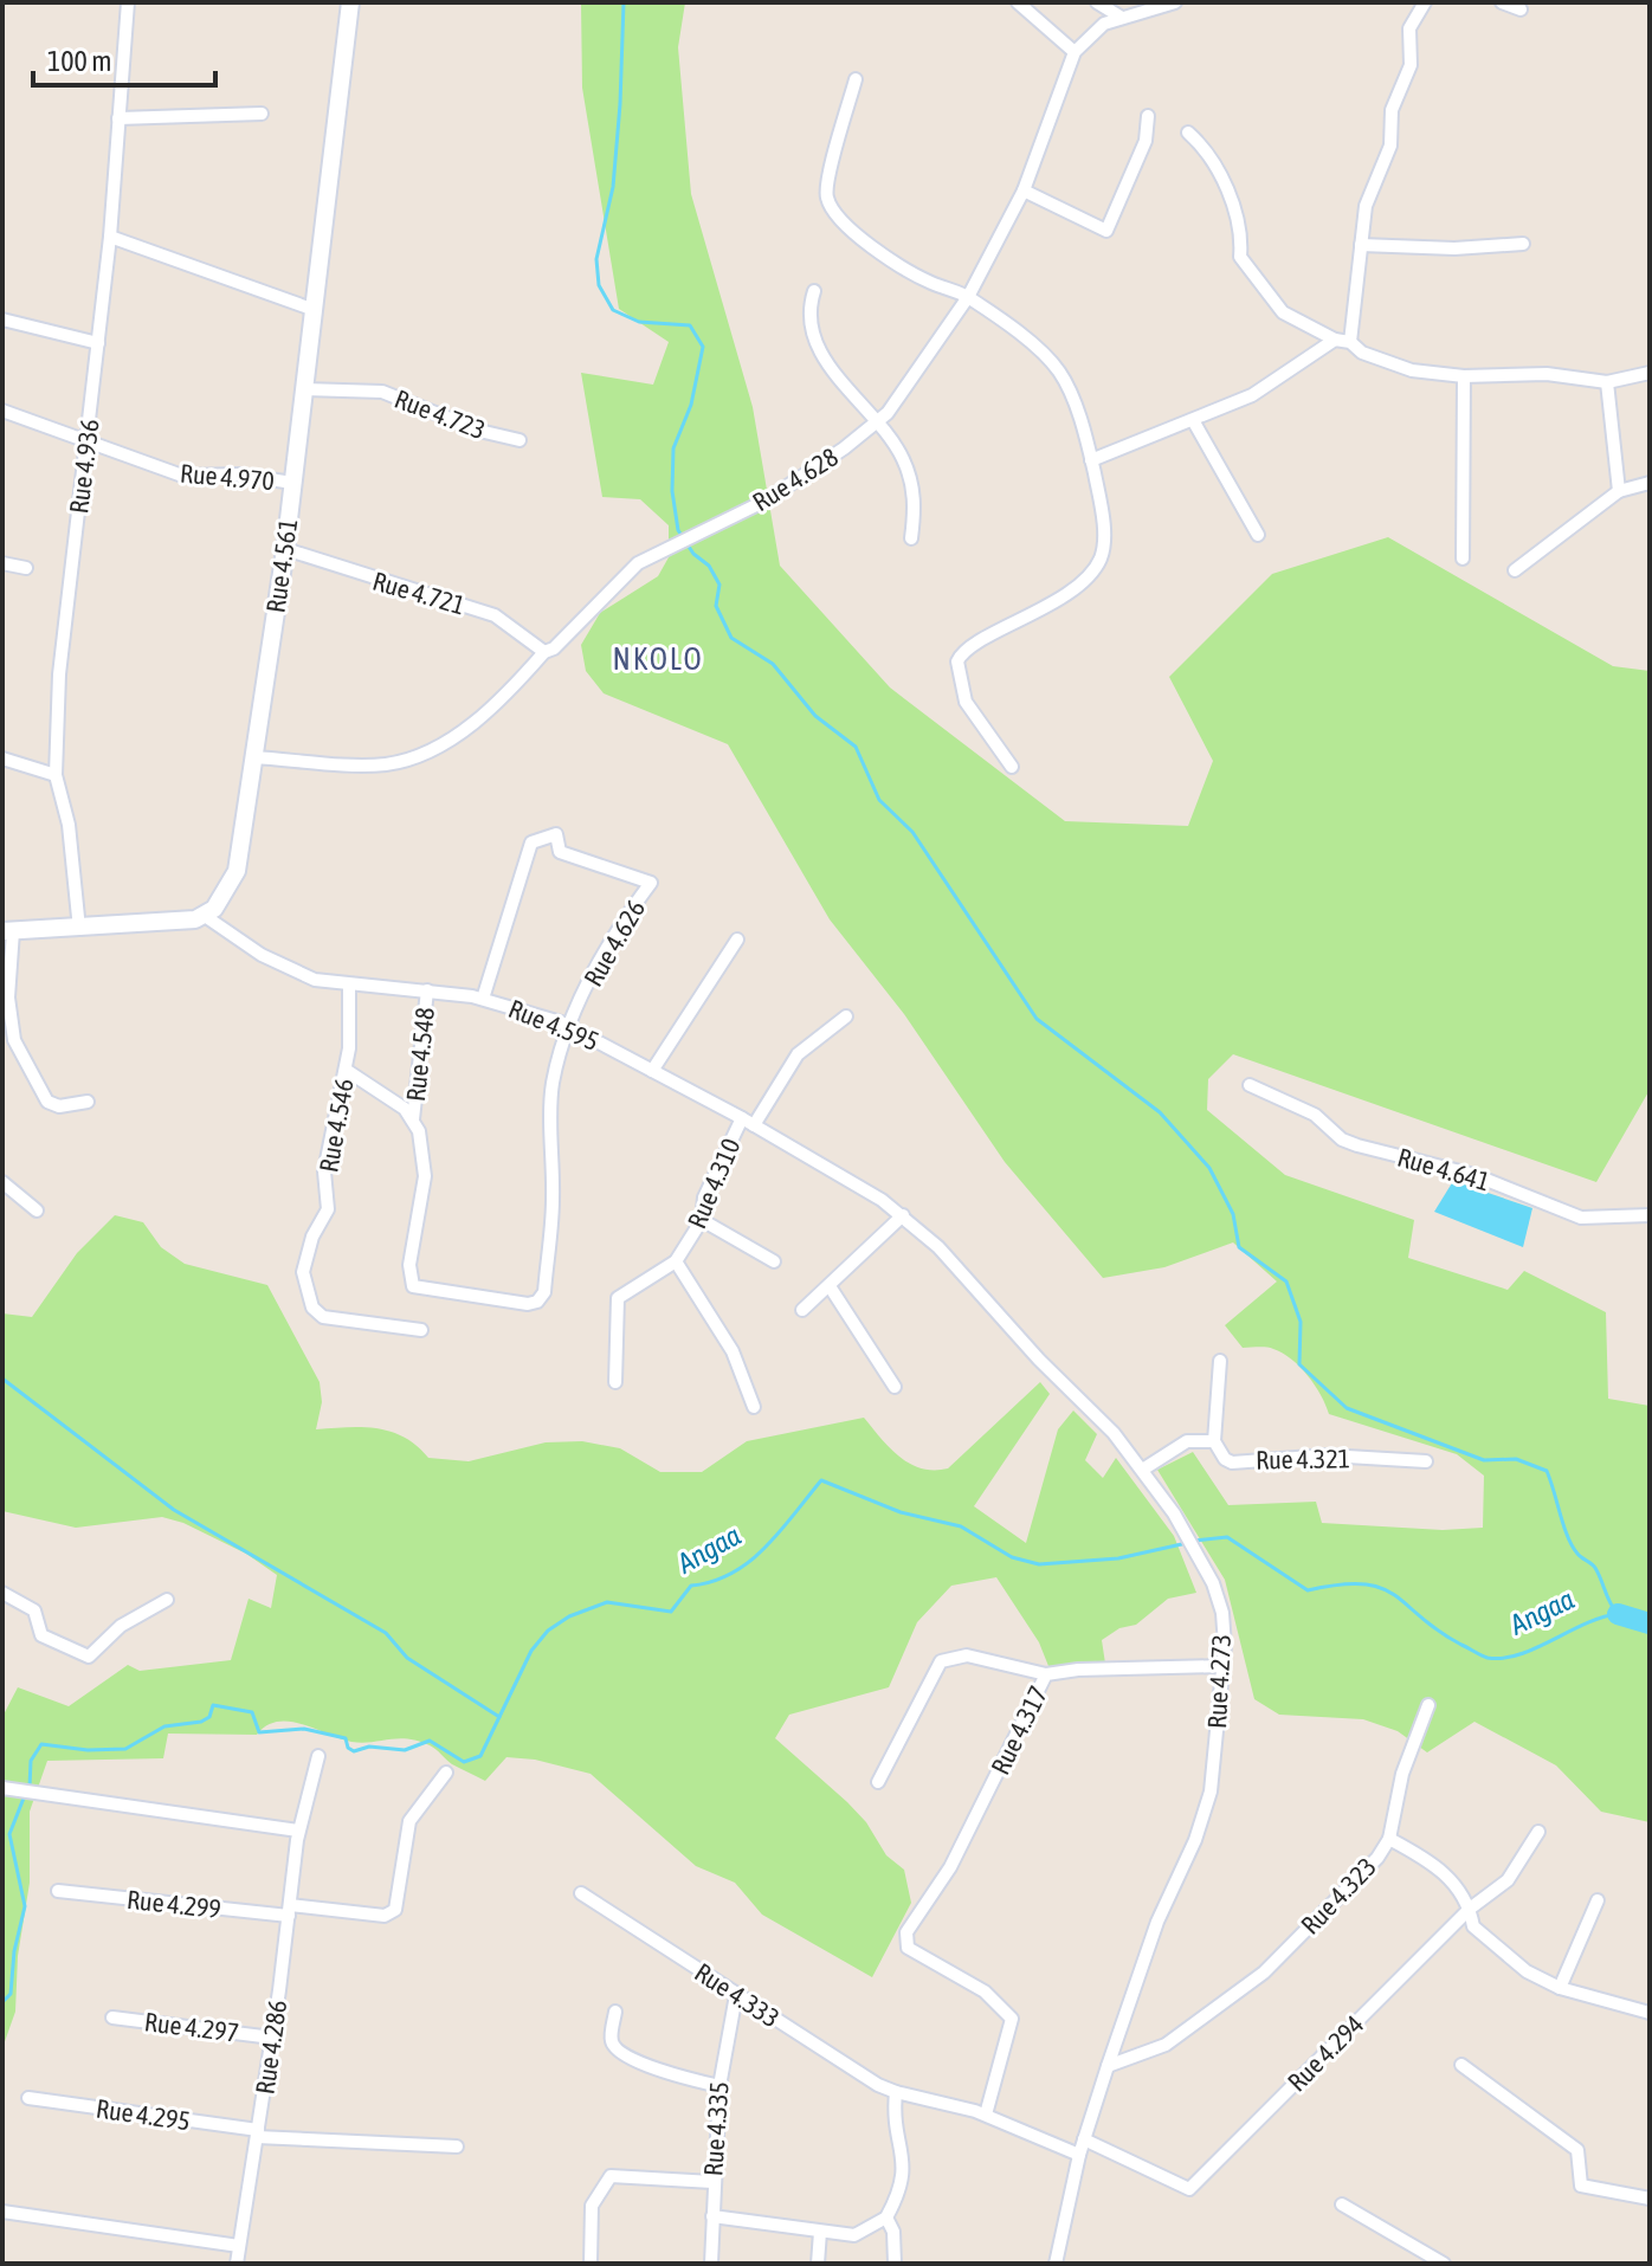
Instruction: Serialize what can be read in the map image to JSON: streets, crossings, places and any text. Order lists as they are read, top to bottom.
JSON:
{
  "streets": {
    "main road": ["Rue 4.561"],
    "street": [
      "Rue 4.723",
      "Rue 4.936",
      "Rue 4.970",
      "Rue 4.628",
      "Rue 4.721",
      "Rue 4.626",
      "Rue 4.595",
      "Rue 4.548",
      "Rue 4.546",
      "Rue 4.641",
      "Rue 4.310",
      "Rue 4.321",
      "Rue 4.273",
      "Rue 4.317",
      "Rue 4.323",
      "Rue 4.299",
      "Rue 4.333",
      "Rue 4.297",
      "Rue 4.286",
      "Rue 4.294",
      "Rue 4.295",
      "Rue 4.335"
    ]
  },
  "crossings": [
    ["Rue 4.723", "Rue 4.561"],
    ["Rue 4.936", "Rue 4.970"],
    ["Rue 4.970", "Rue 4.561"],
    ["Rue 4.628", "Rue 4.561"],
    ["Rue 4.628", "Rue 4.721"],
    ["Rue 4.561", "Rue 4.721"],
    ["Rue 4.561", "Rue 4.595"],
    ["Rue 4.626", "Rue 4.595"],
    ["Rue 4.626", "Rue 4.548"],
    ["Rue 4.595", "Rue 4.548"],
    ["Rue 4.595", "Rue 4.546"],
    ["Rue 4.595", "Rue 4.310"],
    ["Rue 4.595", "Rue 4.273"],
    ["Rue 4.273", "Rue 4.317"],
    ["Rue 4.273", "Rue 4.323"],
    ["Rue 4.273", "Rue 4.294"],
    ["Rue 4.323", "Rue 4.294"],
    ["Rue 4.299", "Rue 4.286"],
    ["Rue 4.333", "Rue 4.335"],
    ["Rue 4.297", "Rue 4.286"],
    ["Rue 4.286", "Rue 4.295"]
  ],
  "districts": ["NKOLO"],
  "water": ["Angaa"],
  "scale_bar": "100 m"
}
